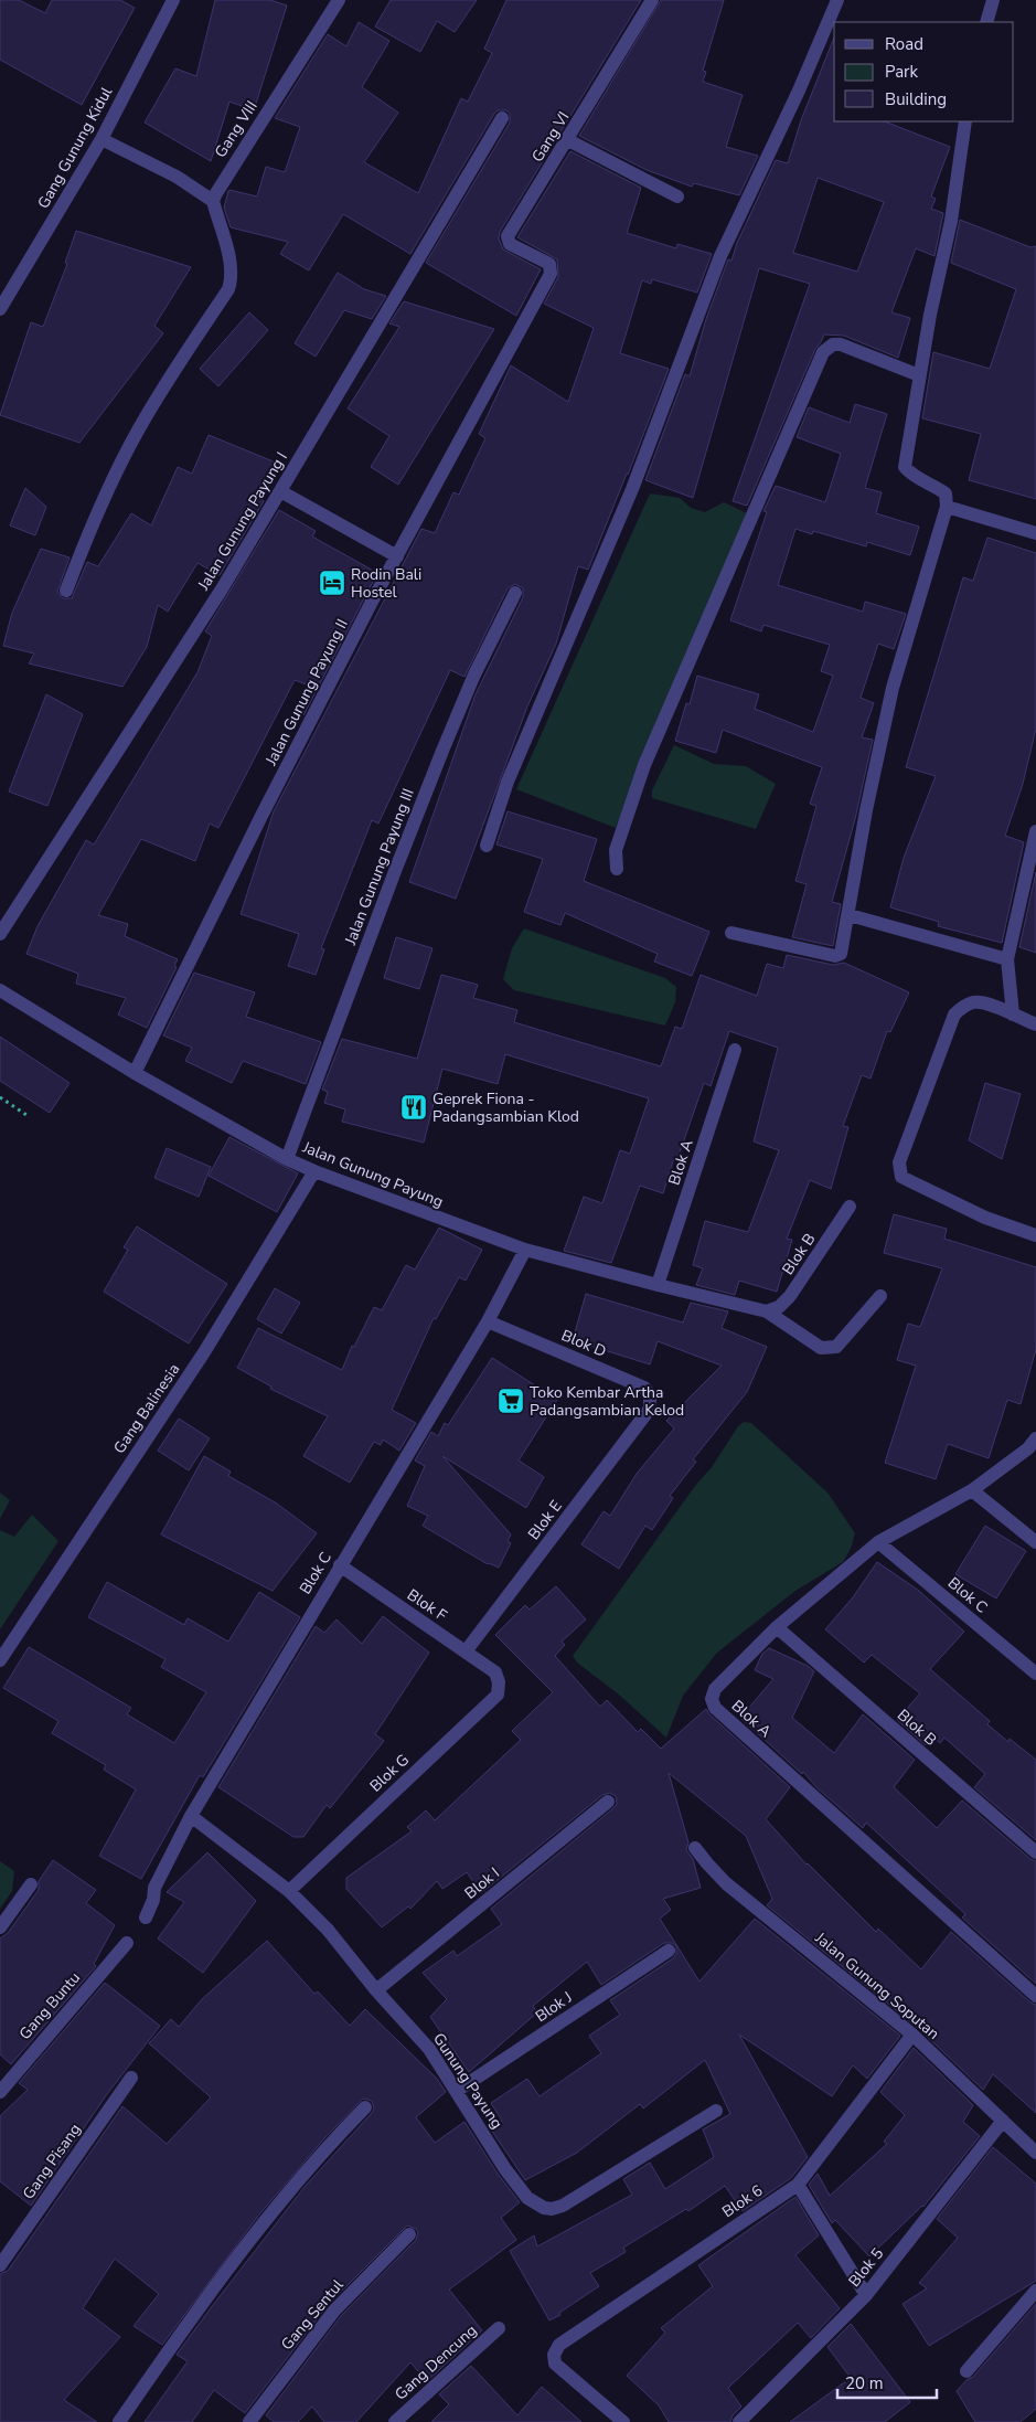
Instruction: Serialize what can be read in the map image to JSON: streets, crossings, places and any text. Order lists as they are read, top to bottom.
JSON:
{
  "streets": {
    "street": [
      "Gang VIII",
      "Gang VI",
      "Gang Gunung Kidul",
      "Jalan Gunung Payung I",
      "Jalan Gunung Payung II",
      "Jalan Gunung Payung III",
      "Blok A",
      "Jalan Gunung Payung",
      "Blok B",
      "Blok D",
      "Gang Balinesia",
      "Blok E",
      "Blok C",
      "Blok F",
      "Blok G",
      "Blok I",
      "Jalan Gunung Soputan",
      "Gang Buntu",
      "Blok J",
      "Gunung Payung",
      "Gang Pisang",
      "Blok 6",
      "Blok 5",
      "Gang Sentul",
      "Gang Dencung"
    ]
  },
  "crossings": [
    ["Gang VI", "Jalan Gunung Payung II"],
    ["Jalan Gunung Payung II", "Jalan Gunung Payung"],
    ["Jalan Gunung Payung III", "Jalan Gunung Payung"],
    ["Blok A", "Jalan Gunung Payung"],
    ["Blok A", "Blok B"],
    ["Blok A", "Blok C"],
    ["Jalan Gunung Payung", "Blok B"],
    ["Jalan Gunung Payung", "Gang Balinesia"],
    ["Jalan Gunung Payung", "Blok C"],
    ["Blok D", "Blok E"],
    ["Blok D", "Blok C"],
    ["Blok E", "Blok F"],
    ["Blok C", "Blok F"],
    ["Blok C", "Gunung Payung"],
    ["Blok F", "Blok G"],
    ["Blok G", "Gunung Payung"],
    ["Blok I", "Gunung Payung"],
    ["Jalan Gunung Soputan", "Blok 6"],
    ["Jalan Gunung Soputan", "Blok 5"],
    ["Blok J", "Gunung Payung"]
  ],
  "places": {
    "hotel": ["Rodin Bali Hostel"],
    "restaurant": ["Geprek Fiona - Padangsambian Klod"],
    "supermarket": ["Toko Kembar Artha Padangsambian Kelod"]
  },
  "legend": ["Road", "Park", "Building"],
  "scale_bar": "20 m"
}
